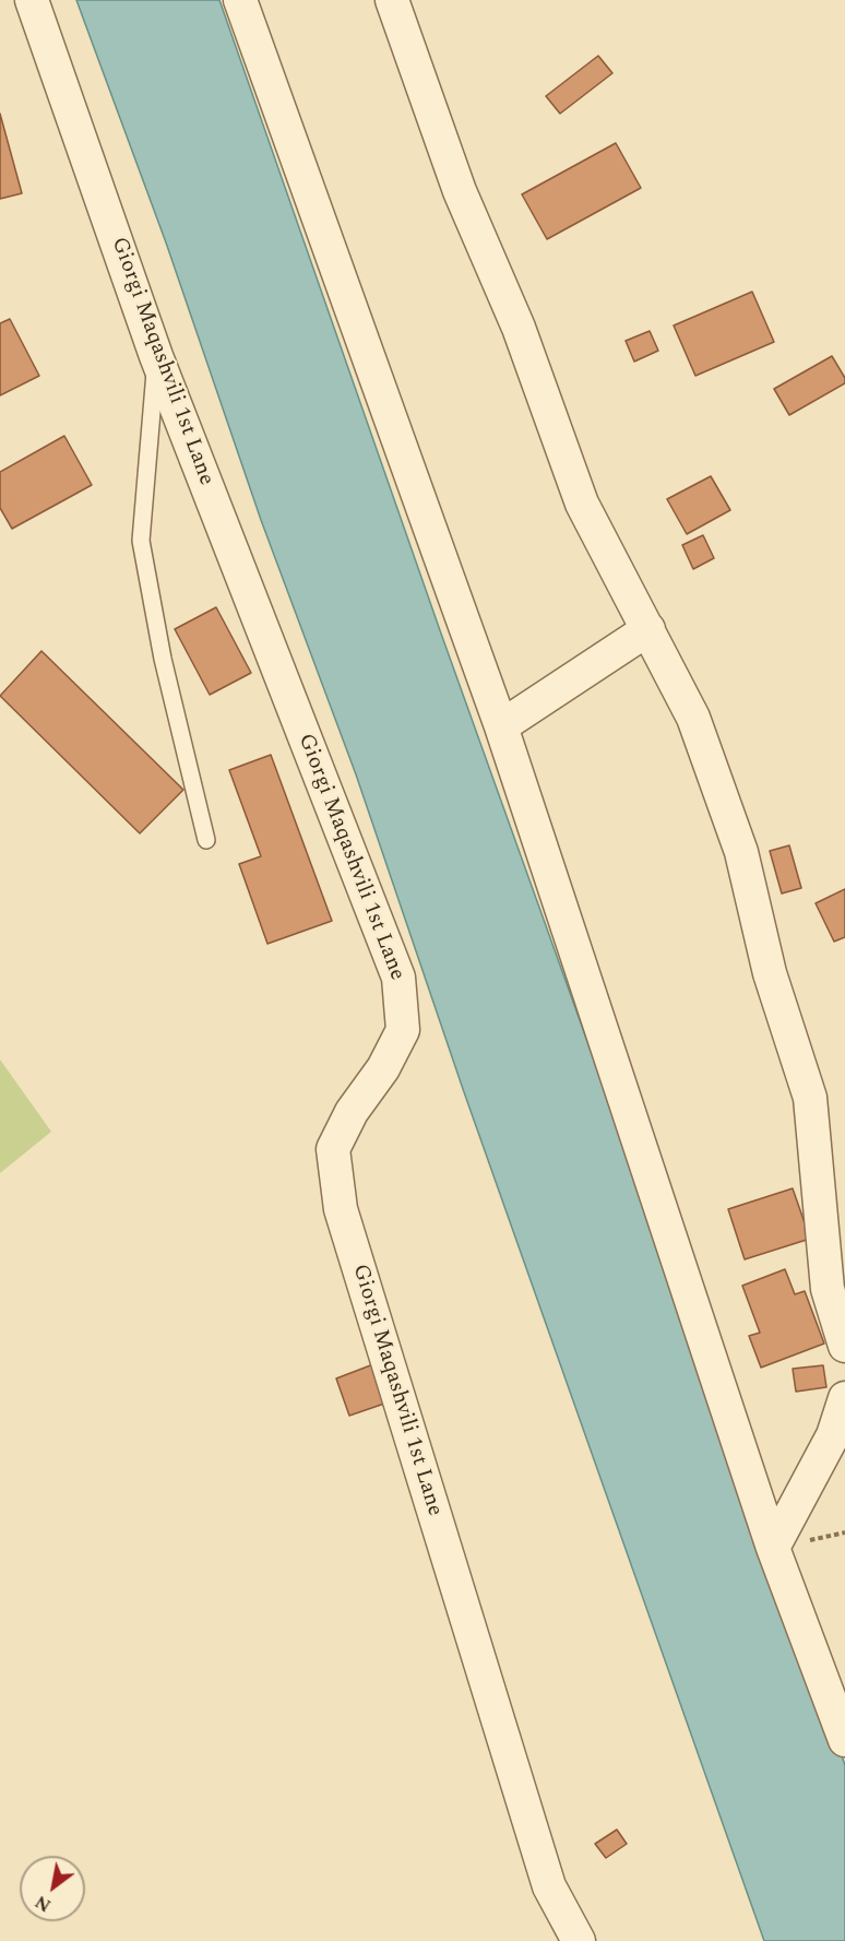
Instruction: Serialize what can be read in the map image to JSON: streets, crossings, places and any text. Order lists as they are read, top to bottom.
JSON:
{
  "streets": {
    "street": ["Giorgi Maqashvili 1st Lane"]
  },
  "north": "bottom left"
}
